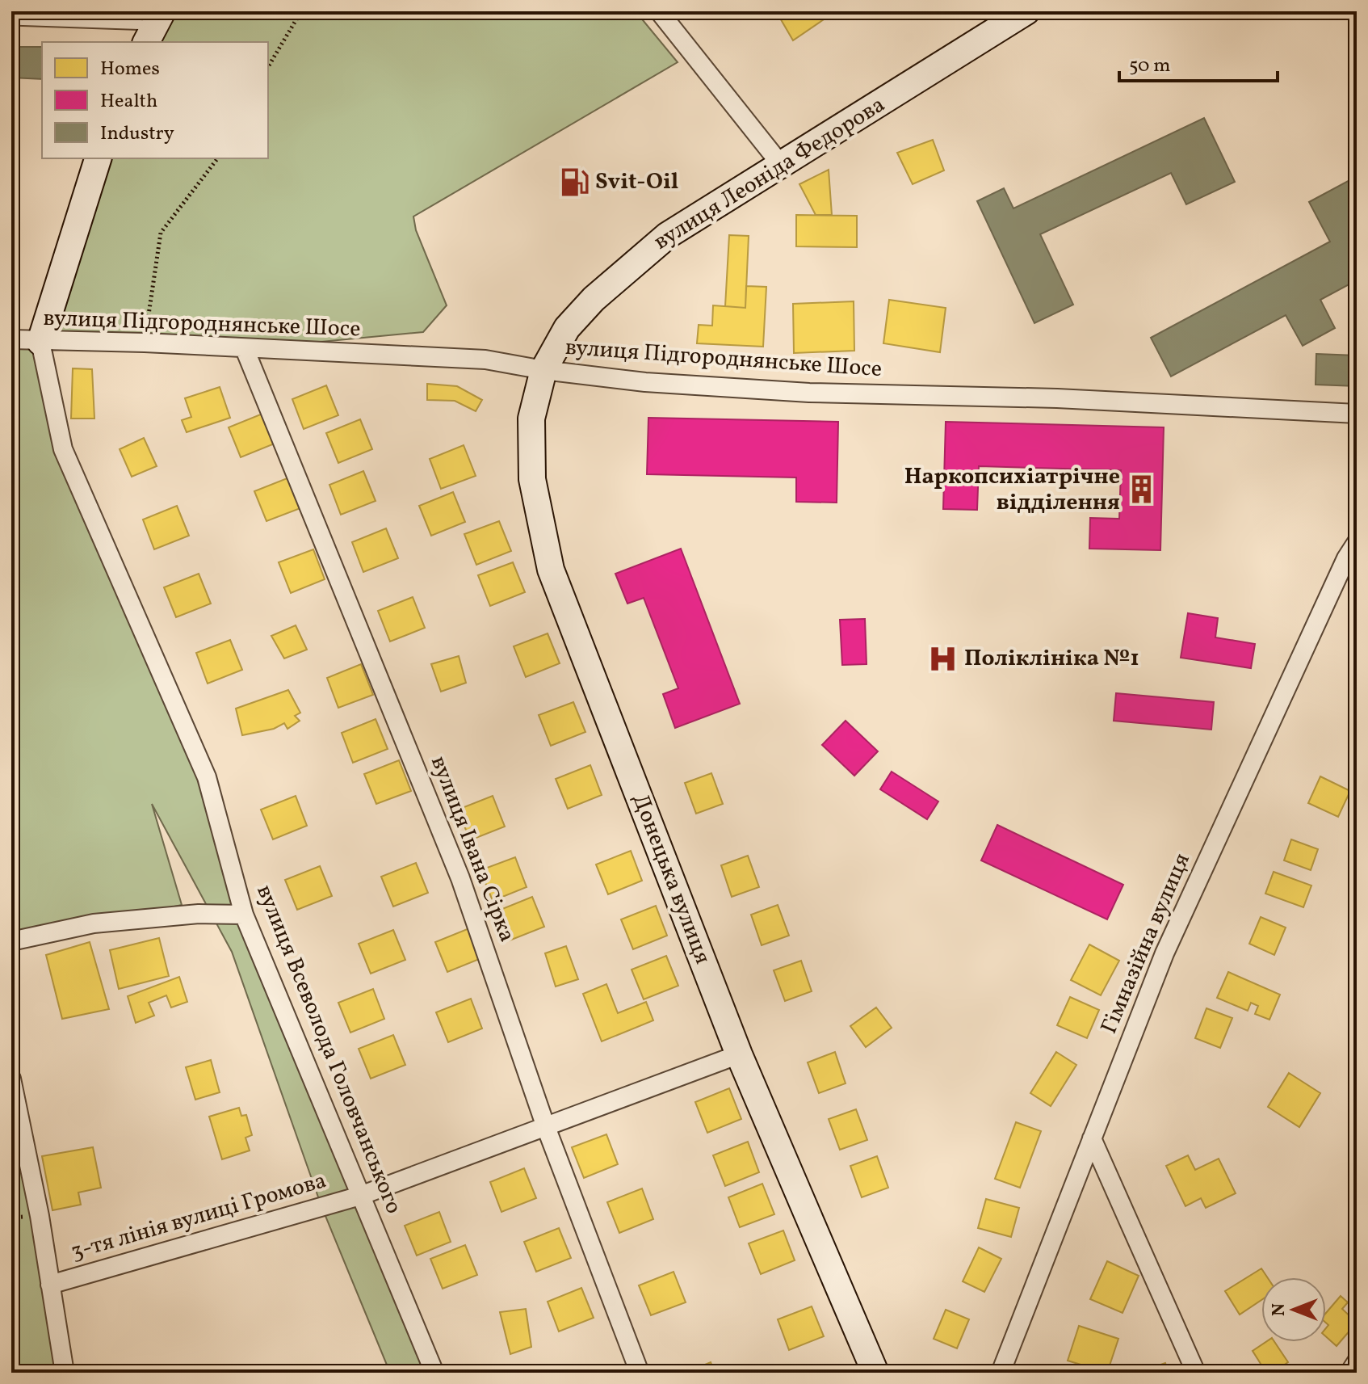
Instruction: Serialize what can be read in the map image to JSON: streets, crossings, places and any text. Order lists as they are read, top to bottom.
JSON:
{
  "streets": {
    "street": [
      "вулиця Леоніда Федорова",
      "вулиця Підгороднянське Шосе",
      "вулиця Івана Сірка",
      "Донецька вулиця",
      "Гімназійна вулиця",
      "вулиця Всеволода Головчанського",
      "3-тя лінія вулиці Громова"
    ]
  },
  "crossings": [
    ["вулиця Леоніда Федорова", "вулиця Підгороднянське Шосе"],
    ["вулиця Леоніда Федорова", "Донецька вулиця"],
    ["вулиця Підгороднянське Шосе", "вулиця Івана Сірка"],
    ["вулиця Підгороднянське Шосе", "Донецька вулиця"],
    ["вулиця Підгороднянське Шосе", "вулиця Всеволода Головчанського"],
    ["вулиця Івана Сірка", "3-тя лінія вулиці Громова"],
    ["Донецька вулиця", "3-тя лінія вулиці Громова"],
    ["вулиця Всеволода Головчанського", "3-тя лінія вулиці Громова"]
  ],
  "places": {
    "fuel station": ["Svit-Oil"],
    "building": ["Наркопсихіатрічне відділення"],
    "hospital": ["Поліклініка №1"]
  },
  "legend": ["Homes", "Health", "Industry"],
  "scale_bar": "50 m",
  "north": "left"
}
